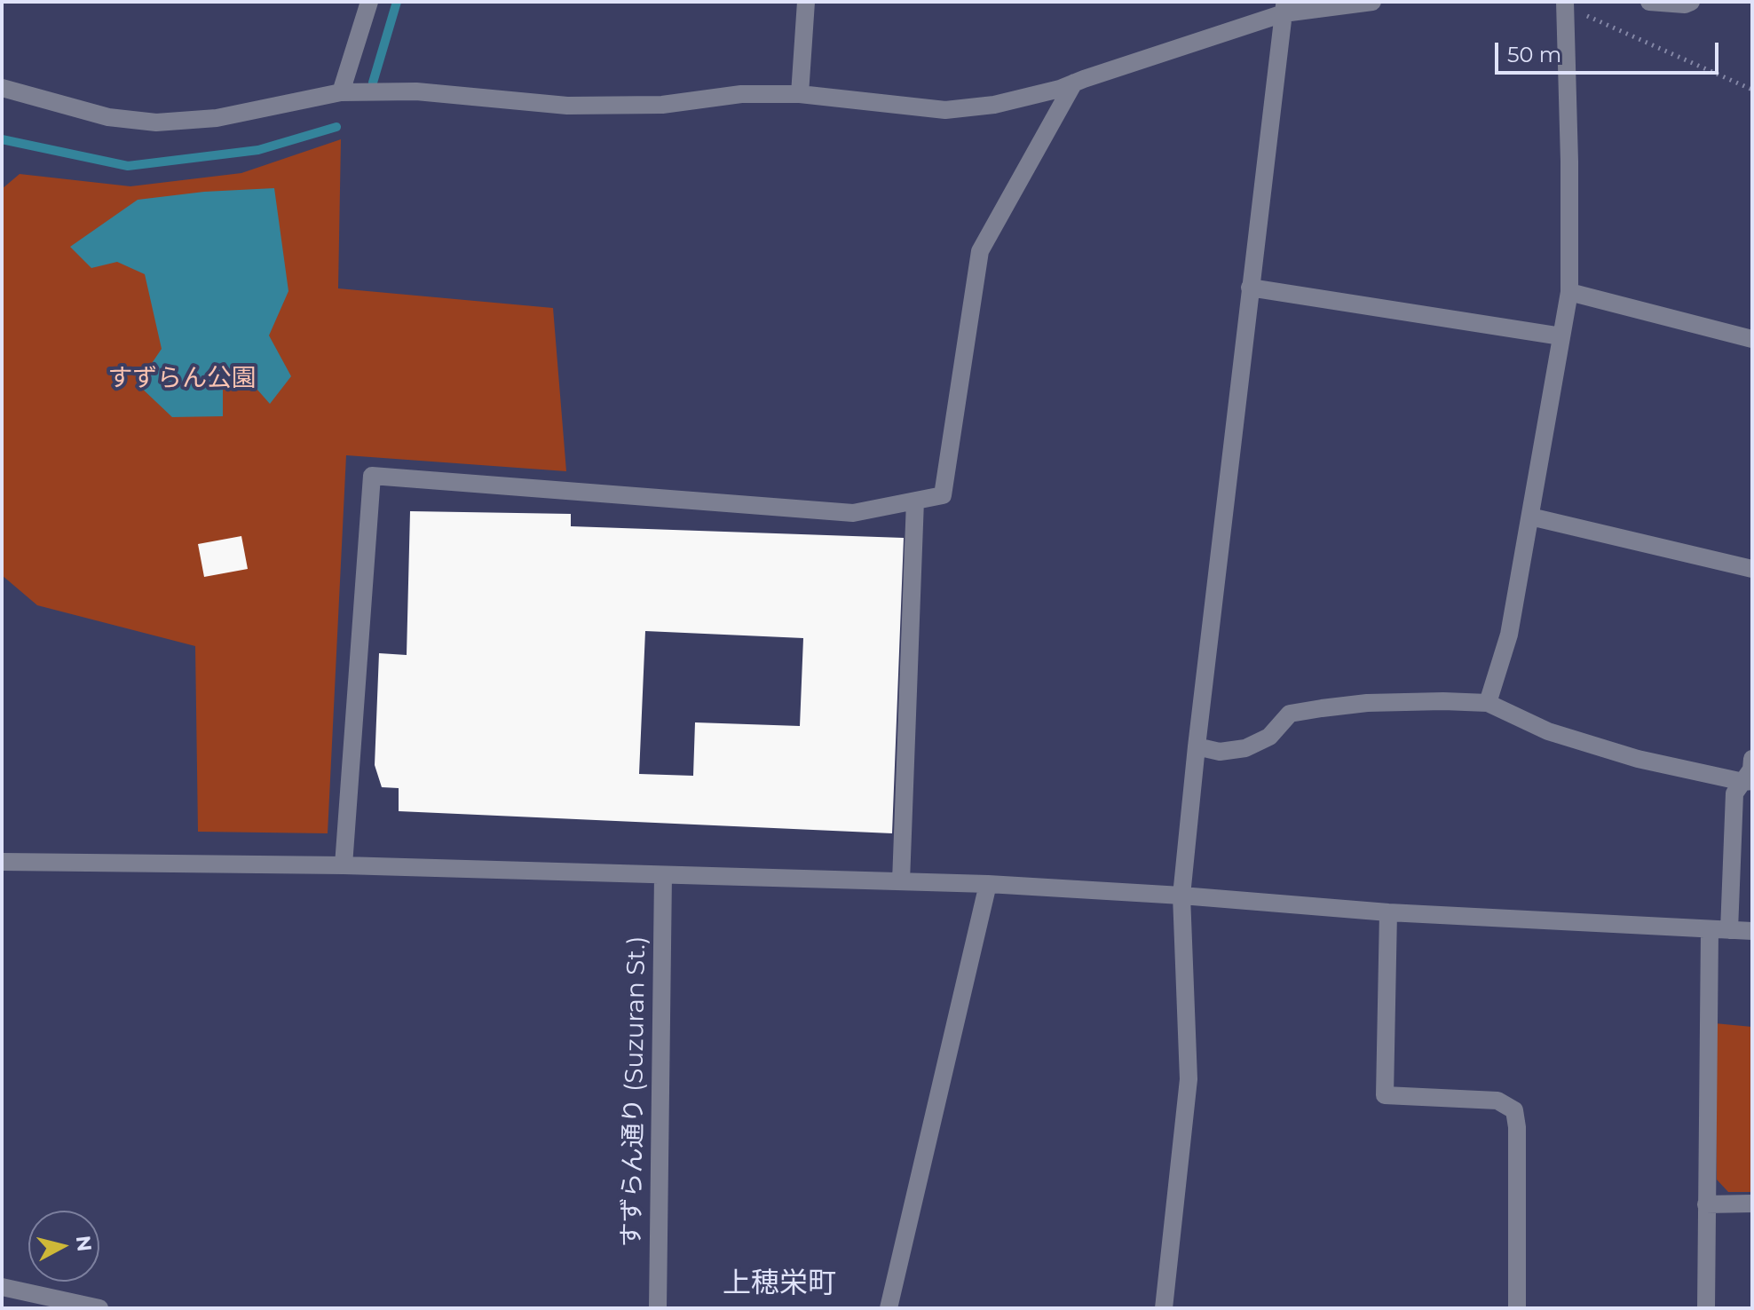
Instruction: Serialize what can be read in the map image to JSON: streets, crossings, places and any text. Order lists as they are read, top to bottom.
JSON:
{
  "streets": {
    "street": ["すずらん通り (Suzuran St.)"]
  },
  "districts": ["上穂栄町"],
  "parks": ["すずらん公園"],
  "scale_bar": "50 m",
  "north": "right"
}
